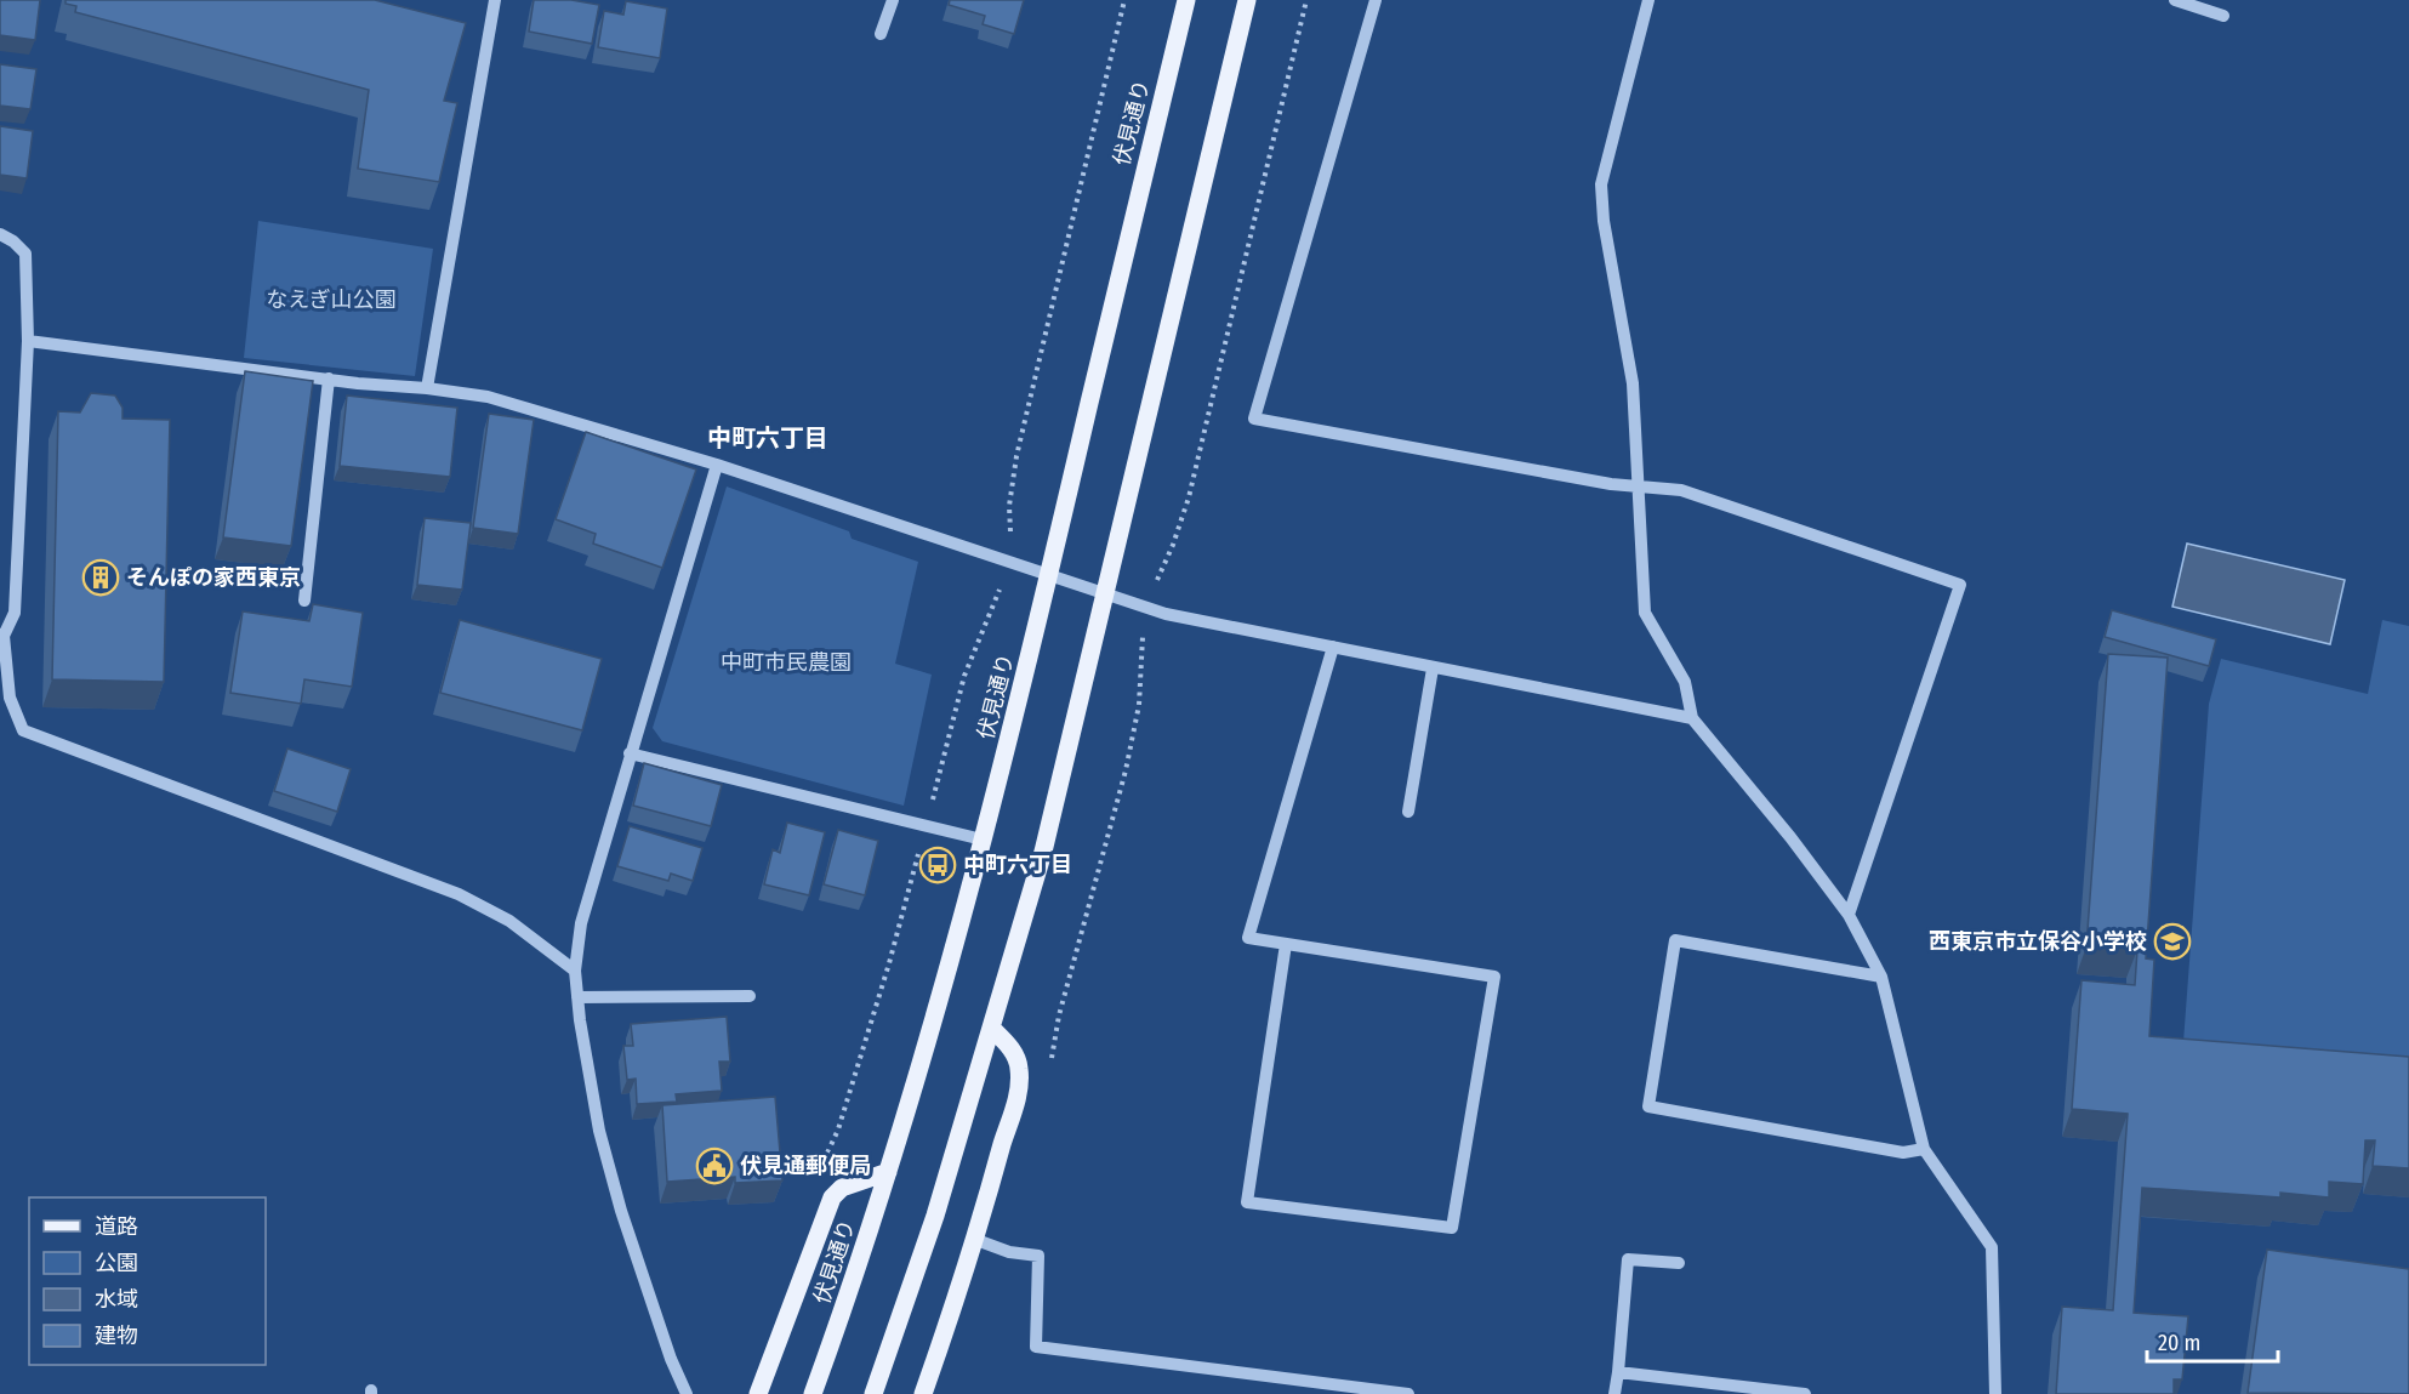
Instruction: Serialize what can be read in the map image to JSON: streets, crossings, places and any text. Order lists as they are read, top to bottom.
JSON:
{
  "streets": {
    "main road": ["伏見通り"]
  },
  "districts": ["中町六丁目"],
  "parks": ["なえぎ山公園", "中町市民農園"],
  "places": {
    "building": ["そんぽの家西東京"],
    "bus stop": ["中町六丁目"],
    "school or university": ["西東京市立保谷小学校"],
    "public building": ["伏見通郵便局"]
  },
  "legend": [
    "道路",
    "公園",
    "水域",
    "建物"
  ],
  "scale_bar": "20 m"
}
